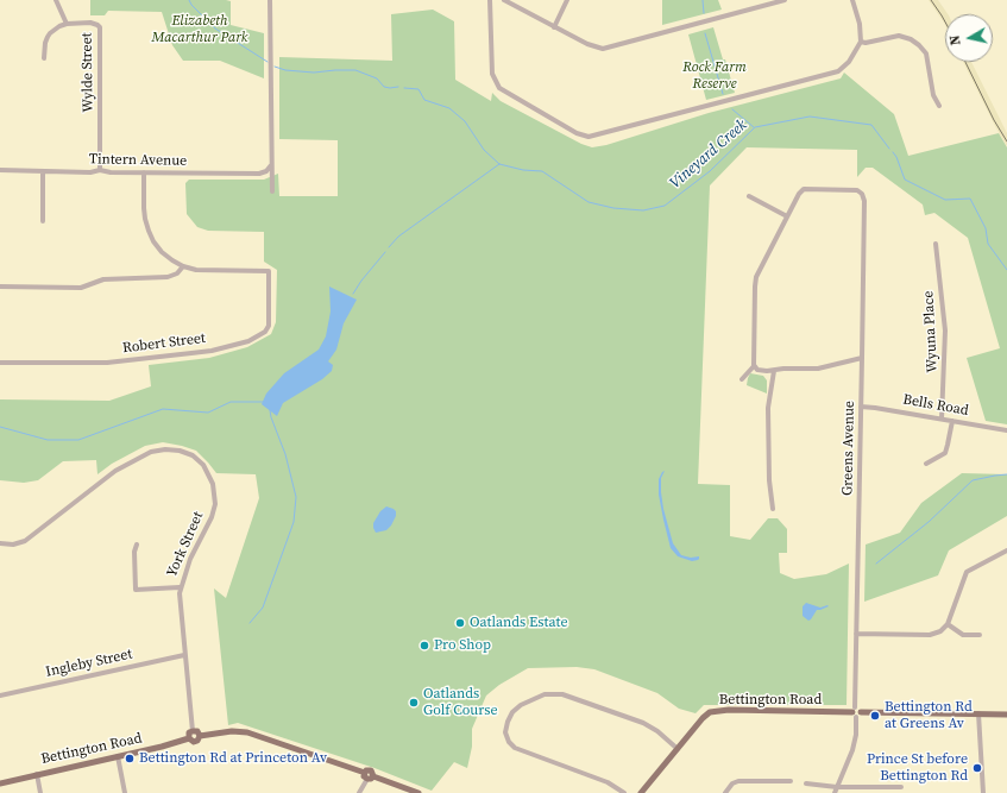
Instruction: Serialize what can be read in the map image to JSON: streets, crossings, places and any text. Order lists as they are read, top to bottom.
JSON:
{
  "streets": {
    "main road": ["Bettington Road"],
    "street": [
      "Wylde Street",
      "Tintern Avenue",
      "Wyuna Place",
      "Robert Street",
      "Bells Road",
      "Greens Avenue",
      "York Street",
      "Ingleby Street"
    ]
  },
  "crossings": [
    ["Wylde Street", "Tintern Avenue"],
    ["Wyuna Place", "Bells Road"],
    ["Bells Road", "Greens Avenue"],
    ["Greens Avenue", "Bettington Road"],
    ["York Street", "Ingleby Street"],
    ["York Street", "Bettington Road"]
  ],
  "water": ["Vineyard Creek"],
  "parks": ["Elizabeth Macarthur Park", "Rock Farm Reserve"],
  "places": [
    "Oatlands Estate",
    "Pro Shop",
    "Oatlands Golf Course",
    "Bettington Rd at Greens Av",
    "Bettington Rd at Princeton Av",
    "Prince St before Bettington Rd"
  ],
  "north": "left"
}
